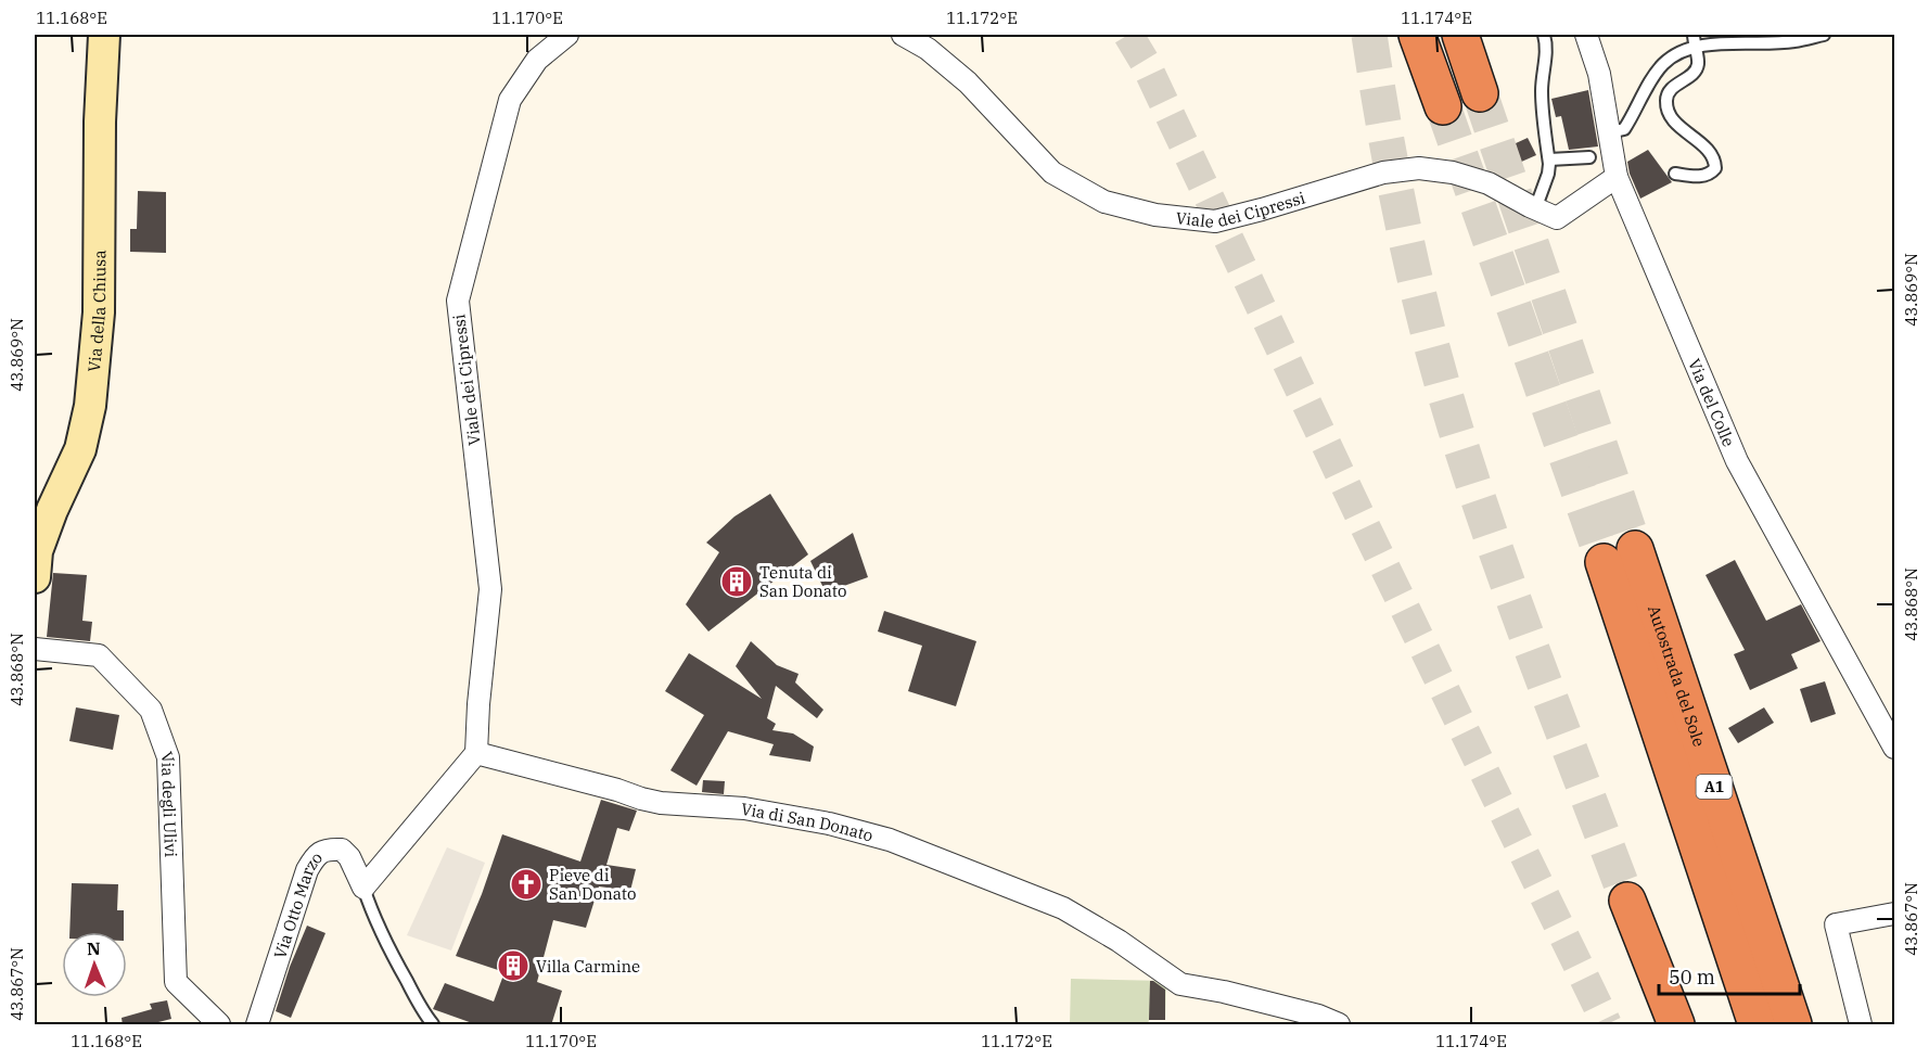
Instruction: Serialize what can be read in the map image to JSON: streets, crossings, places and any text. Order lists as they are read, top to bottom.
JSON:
{
  "streets": {
    "highway": ["Autostrada del Sole", "A1"],
    "street": [
      "Viale dei Cipressi",
      "Via della Chiusa",
      "Via del Colle",
      "Via degli Ulivi",
      "Via di San Donato",
      "Via Otto Marzo"
    ]
  },
  "crossings": [
    ["Viale dei Cipressi", "Via del Colle"],
    ["Viale dei Cipressi", "Via di San Donato"]
  ],
  "places": {
    "building": ["Tenuta di San Donato", "Villa Carmine"],
    "church": ["Pieve di San Donato"]
  },
  "scale_bar": "50 m",
  "north": "top",
  "coordinates": [
    "11.168°E",
    "11.170°E",
    "11.172°E",
    "11.174°E",
    "43.869°N",
    "43.868°N",
    "43.867°N"
  ]
}
